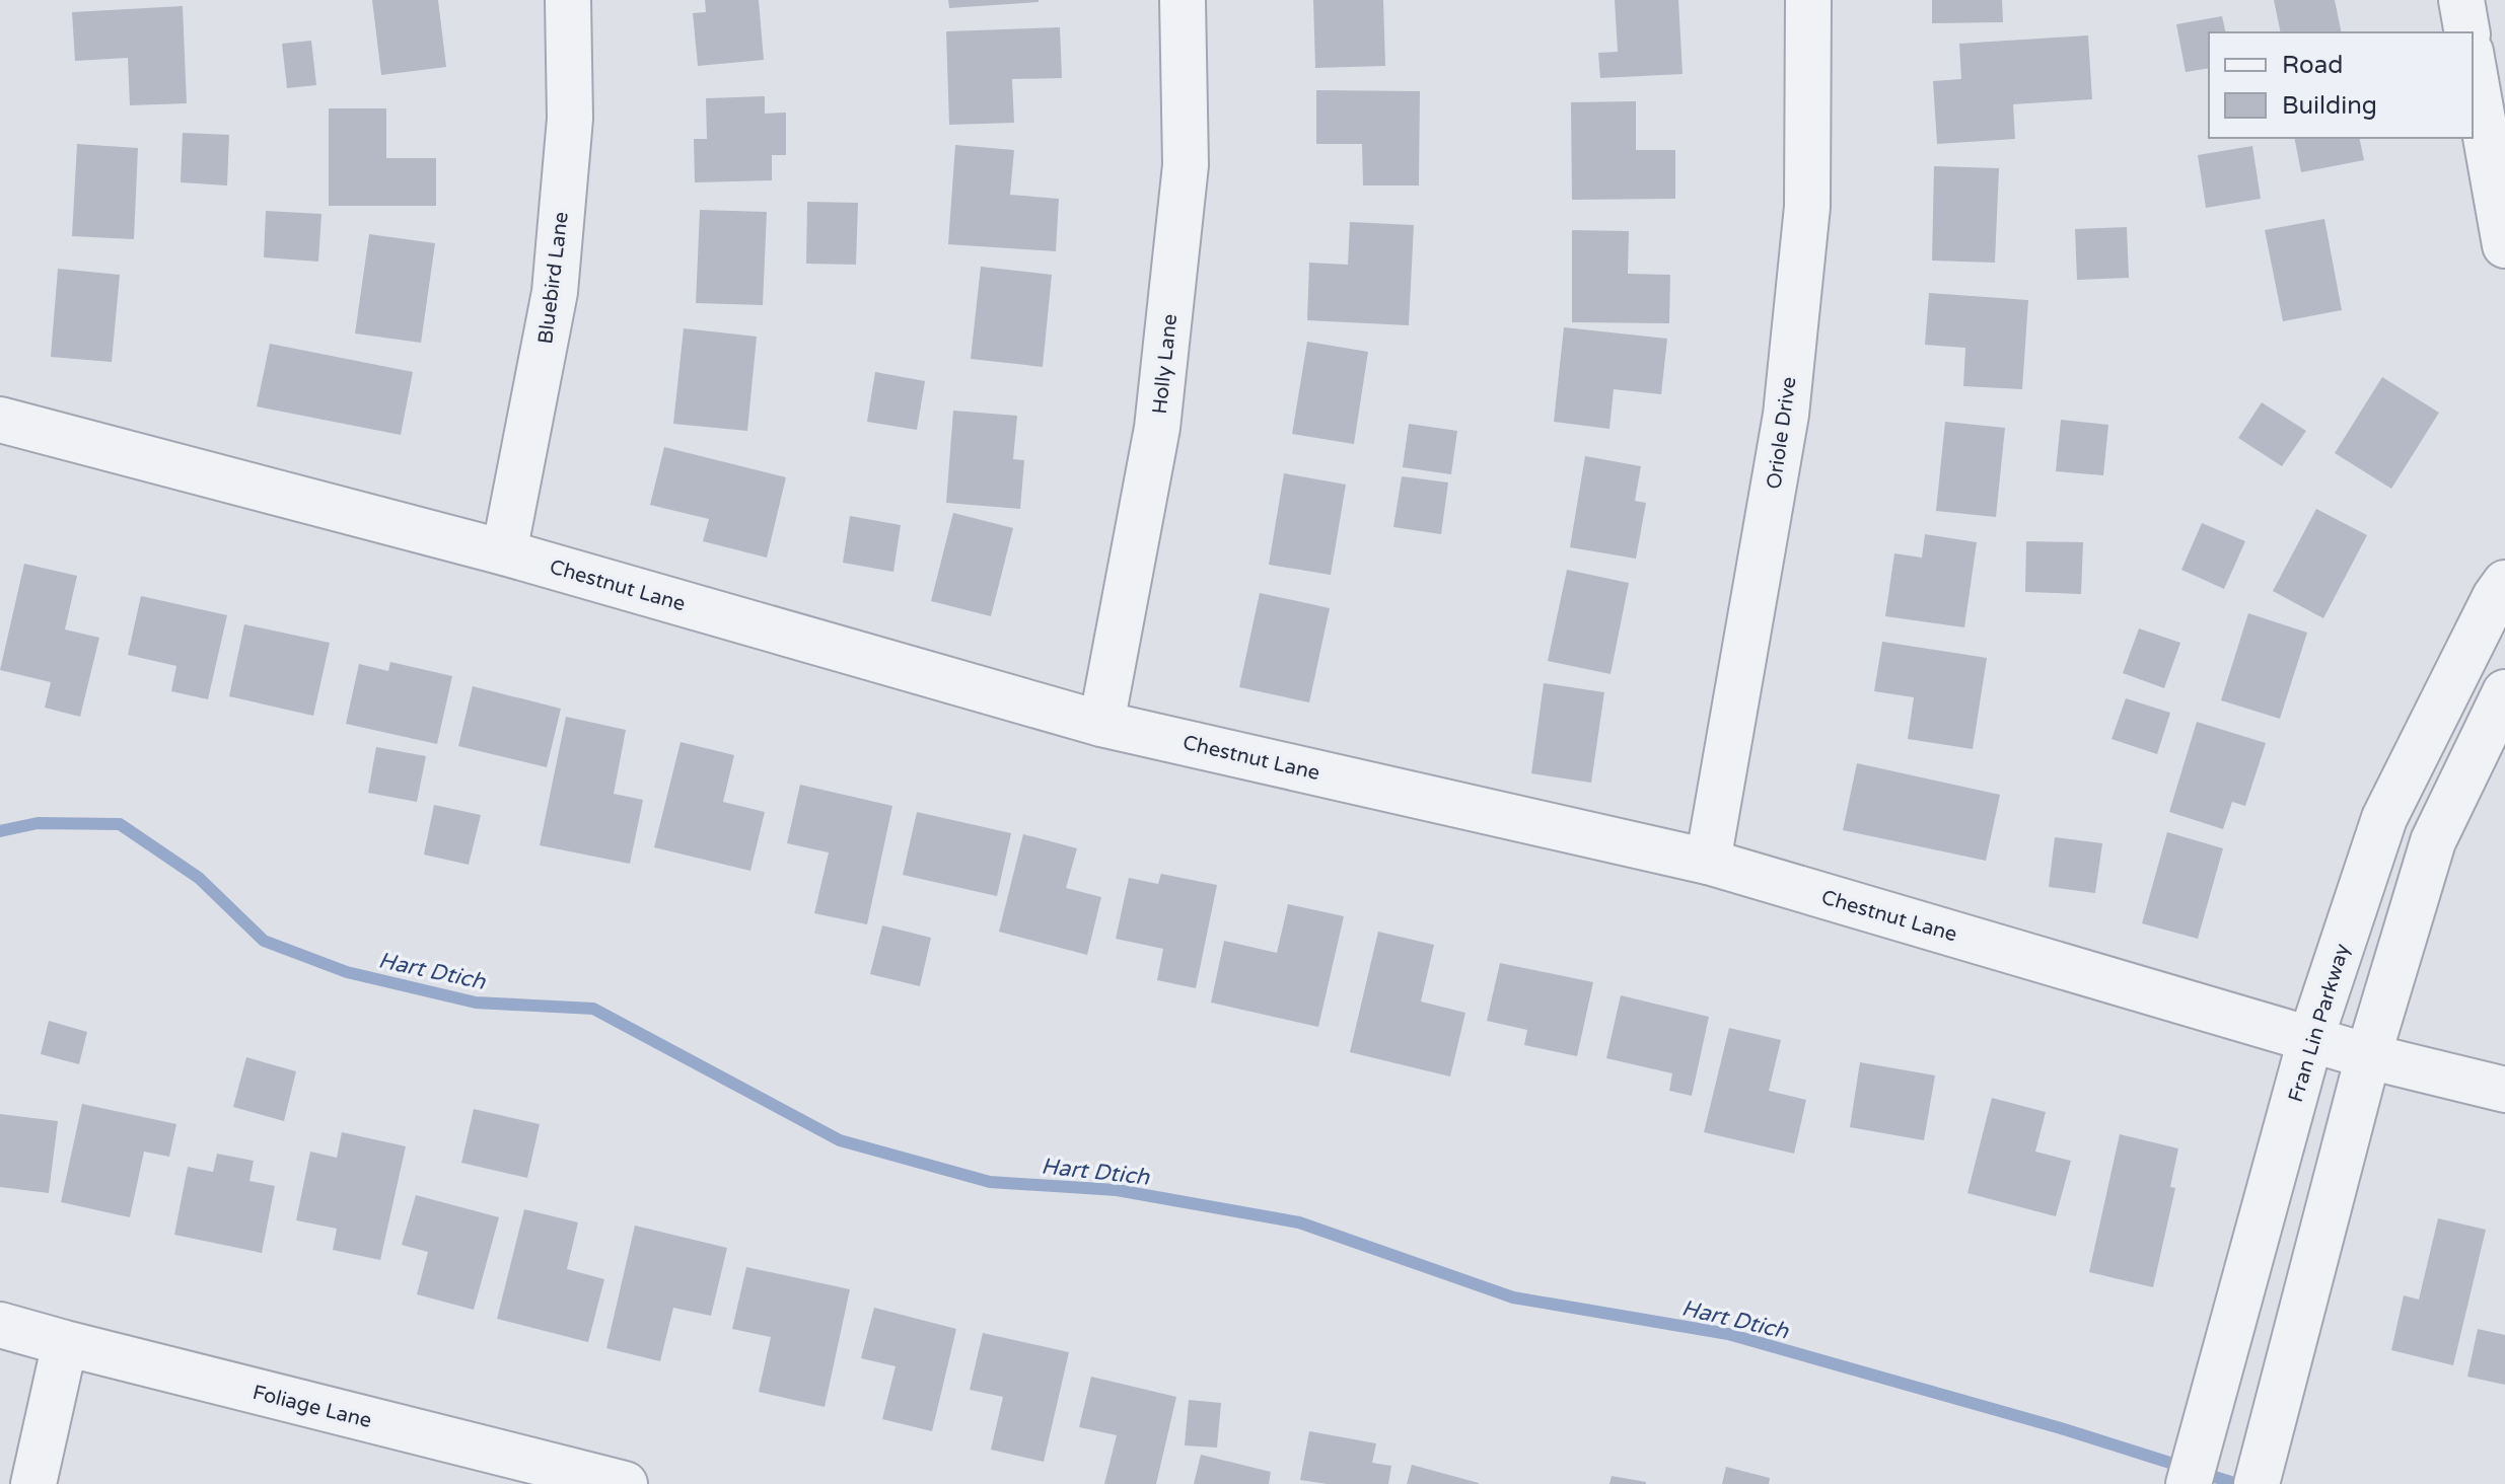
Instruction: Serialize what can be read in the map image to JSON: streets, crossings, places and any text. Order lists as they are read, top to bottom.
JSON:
{
  "streets": {
    "street": [
      "Bluebird Lane",
      "Holly Lane",
      "Oriole Drive",
      "Chestnut Lane",
      "Fran Lin Parkway",
      "Foliage Lane"
    ]
  },
  "crossings": [
    ["Bluebird Lane", "Chestnut Lane"],
    ["Holly Lane", "Chestnut Lane"],
    ["Oriole Drive", "Chestnut Lane"],
    ["Chestnut Lane", "Fran Lin Parkway"]
  ],
  "water": ["Hart Dtich"],
  "legend": ["Road", "Building"]
}
